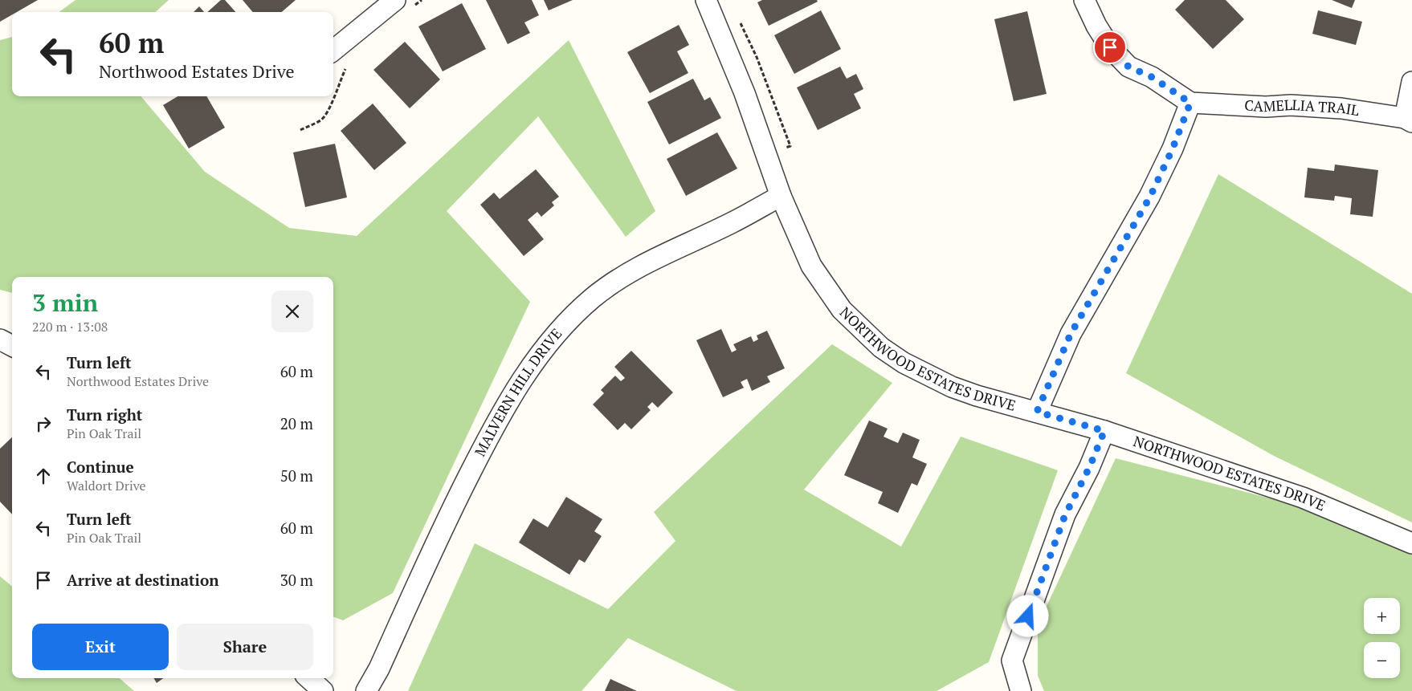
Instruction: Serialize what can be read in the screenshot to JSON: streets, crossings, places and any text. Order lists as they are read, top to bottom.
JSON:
{
  "streets": {
    "street": ["CAMELLIA TRAIL", "NORTHWOOD ESTATES DRIVE", "MALVERN HILL DRIVE"]
  },
  "crossings": [
    ["NORTHWOOD ESTATES DRIVE", "MALVERN HILL DRIVE"]
  ],
  "page": {
    "turn": ["60 m", "Northwood Estates Drive"],
    "heading": ["3 min", "220 m · 13:08"],
    "list": [
      {
        "name": "Turn left",
        "note": "Northwood Estates Drive",
        "value": "60 m"
      },
      {
        "name": "Turn right",
        "note": "Pin Oak Trail",
        "value": "20 m"
      },
      {
        "name": "Continue",
        "note": "Waldort Drive",
        "value": "50 m"
      },
      {
        "name": "Turn left",
        "note": "Pin Oak Trail",
        "value": "60 m"
      },
      {
        "name": "Arrive at destination",
        "value": "30 m"
      }
    ],
    "map_buttons": ["+", "−"],
    "buttons": ["Exit", "Share"]
  }
}
